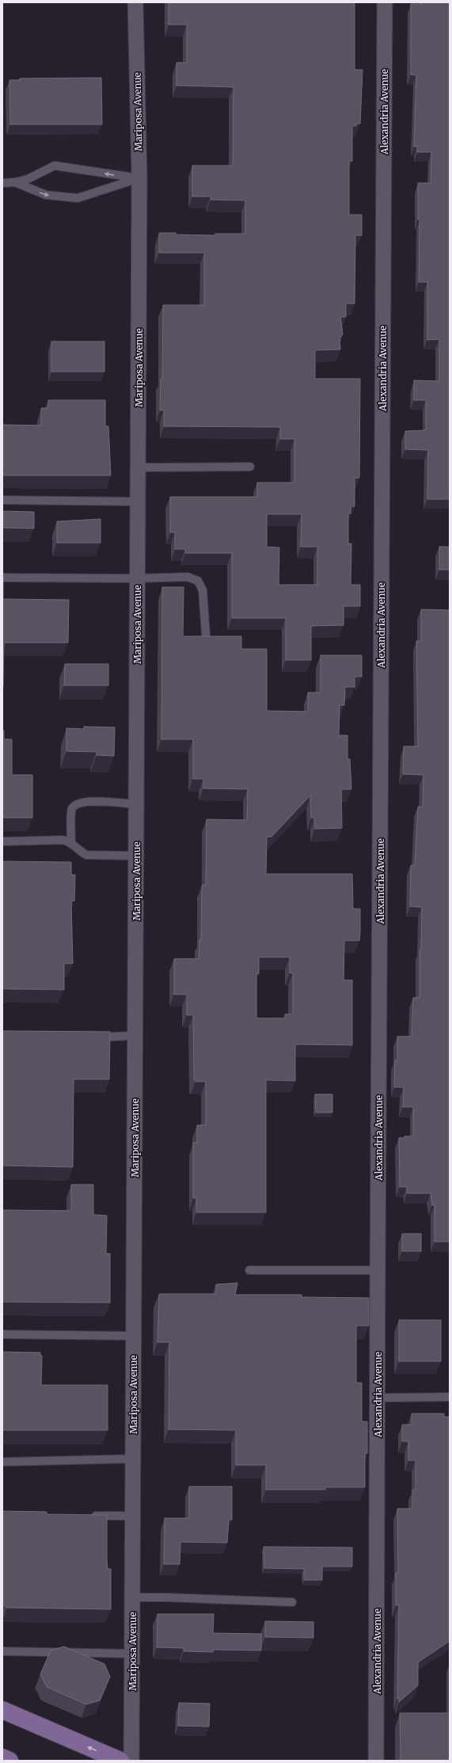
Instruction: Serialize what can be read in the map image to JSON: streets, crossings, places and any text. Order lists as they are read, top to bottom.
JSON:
{
  "streets": {
    "street": ["Mariposa Avenue", "Alexandria Avenue"]
  }
}
